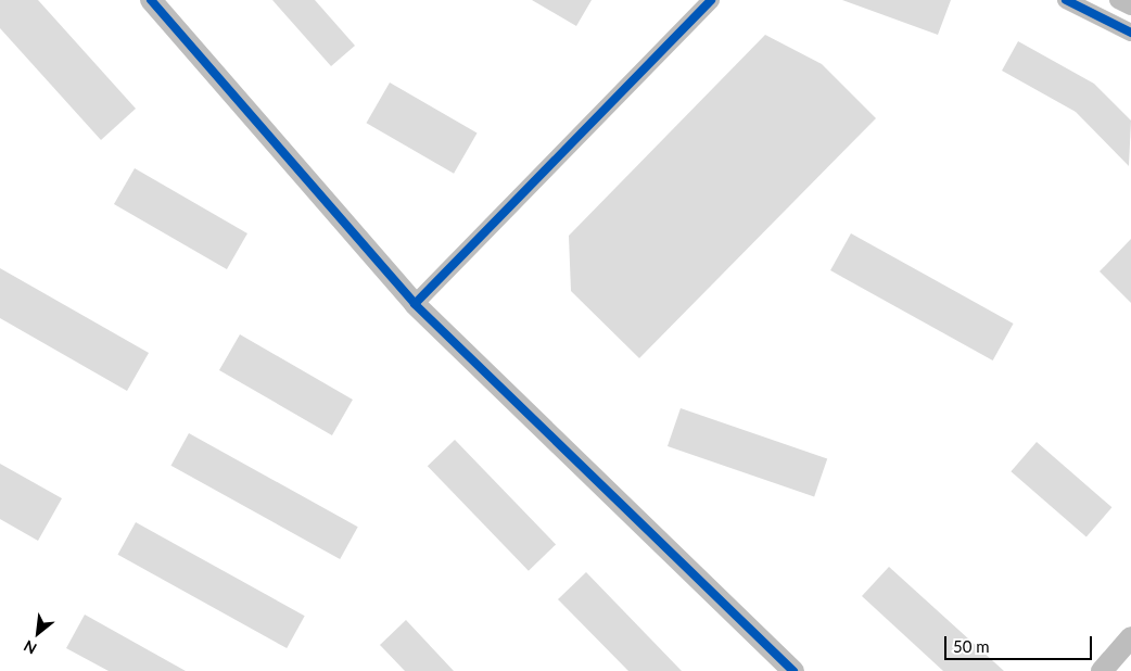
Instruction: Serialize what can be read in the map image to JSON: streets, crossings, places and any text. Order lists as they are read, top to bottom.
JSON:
{
  "scale_bar": "50 m",
  "north": "bottom left"
}
